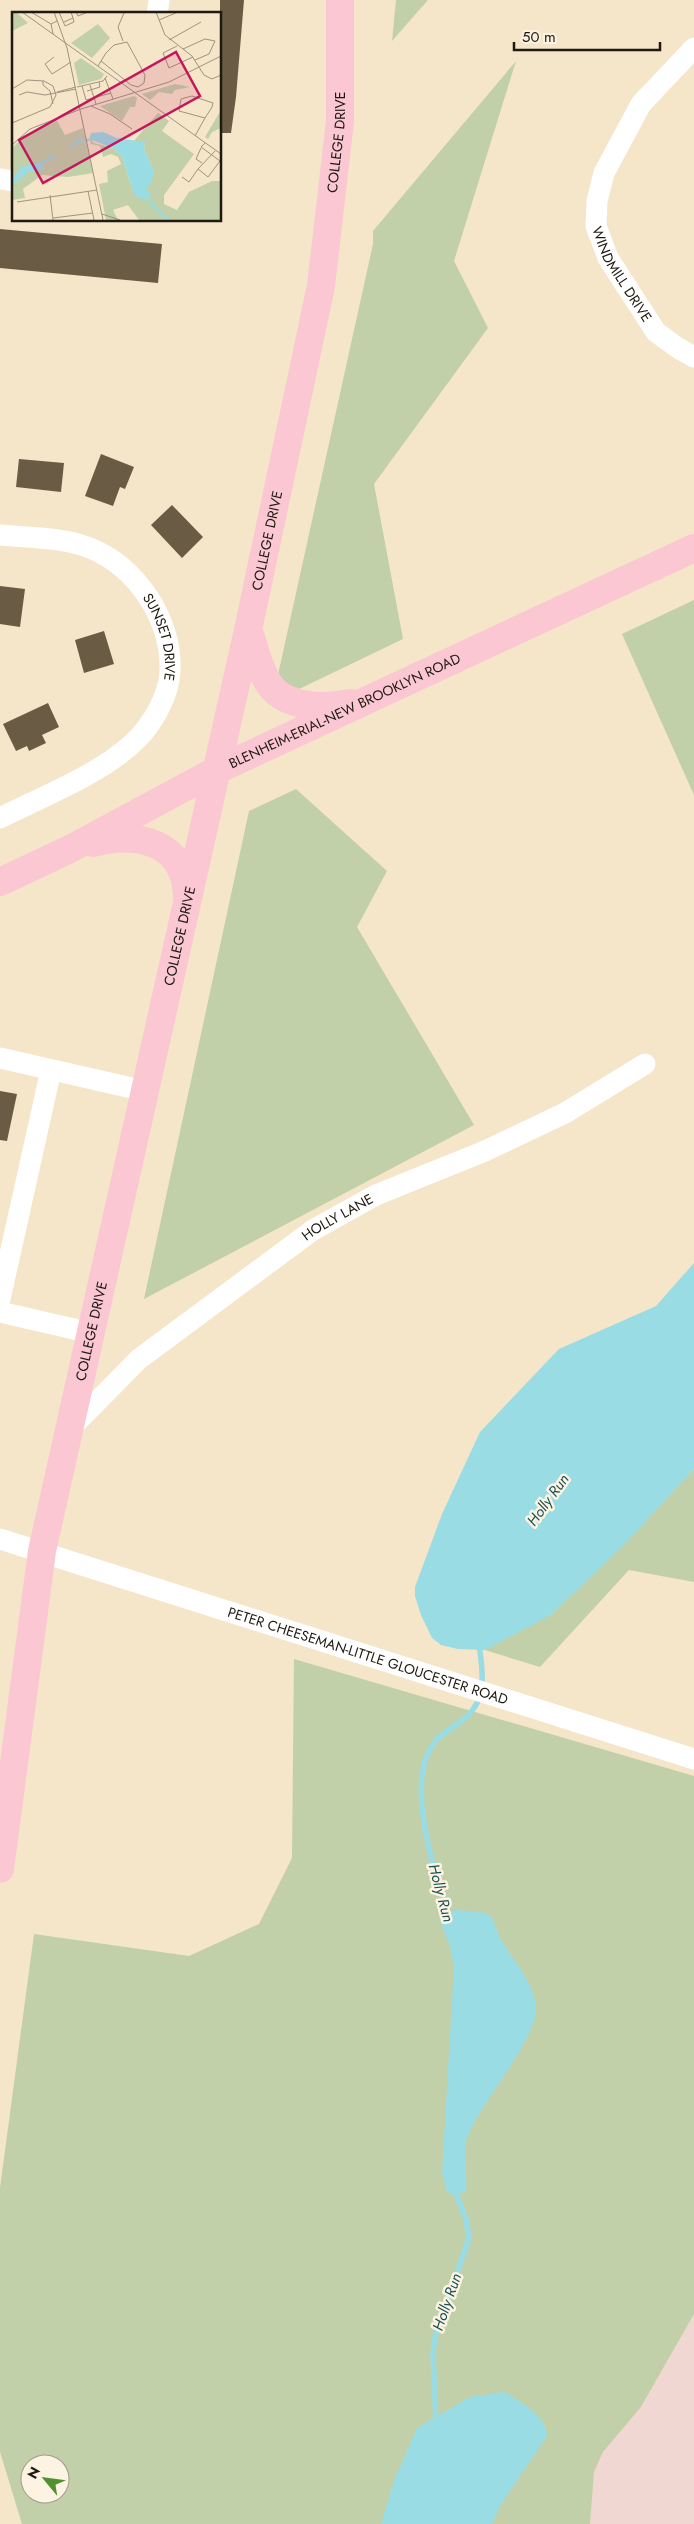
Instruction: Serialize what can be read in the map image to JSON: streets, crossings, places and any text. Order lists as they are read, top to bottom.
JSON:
{
  "streets": {
    "main road": ["COLLEGE DRIVE", "BLENHEIM-ERIAL-NEW BROOKLYN ROAD"],
    "street": [
      "WINDMILL DRIVE",
      "SUNSET DRIVE",
      "HOLLY LANE",
      "PETER CHEESEMAN-LITTLE GLOUCESTER ROAD"
    ]
  },
  "crossings": [
    ["COLLEGE DRIVE", "BLENHEIM-ERIAL-NEW BROOKLYN ROAD"],
    ["COLLEGE DRIVE", "HOLLY LANE"],
    ["COLLEGE DRIVE", "PETER CHEESEMAN-LITTLE GLOUCESTER ROAD"]
  ],
  "water": ["Holly Run"],
  "scale_bar": "50 m",
  "north": "top left"
}
